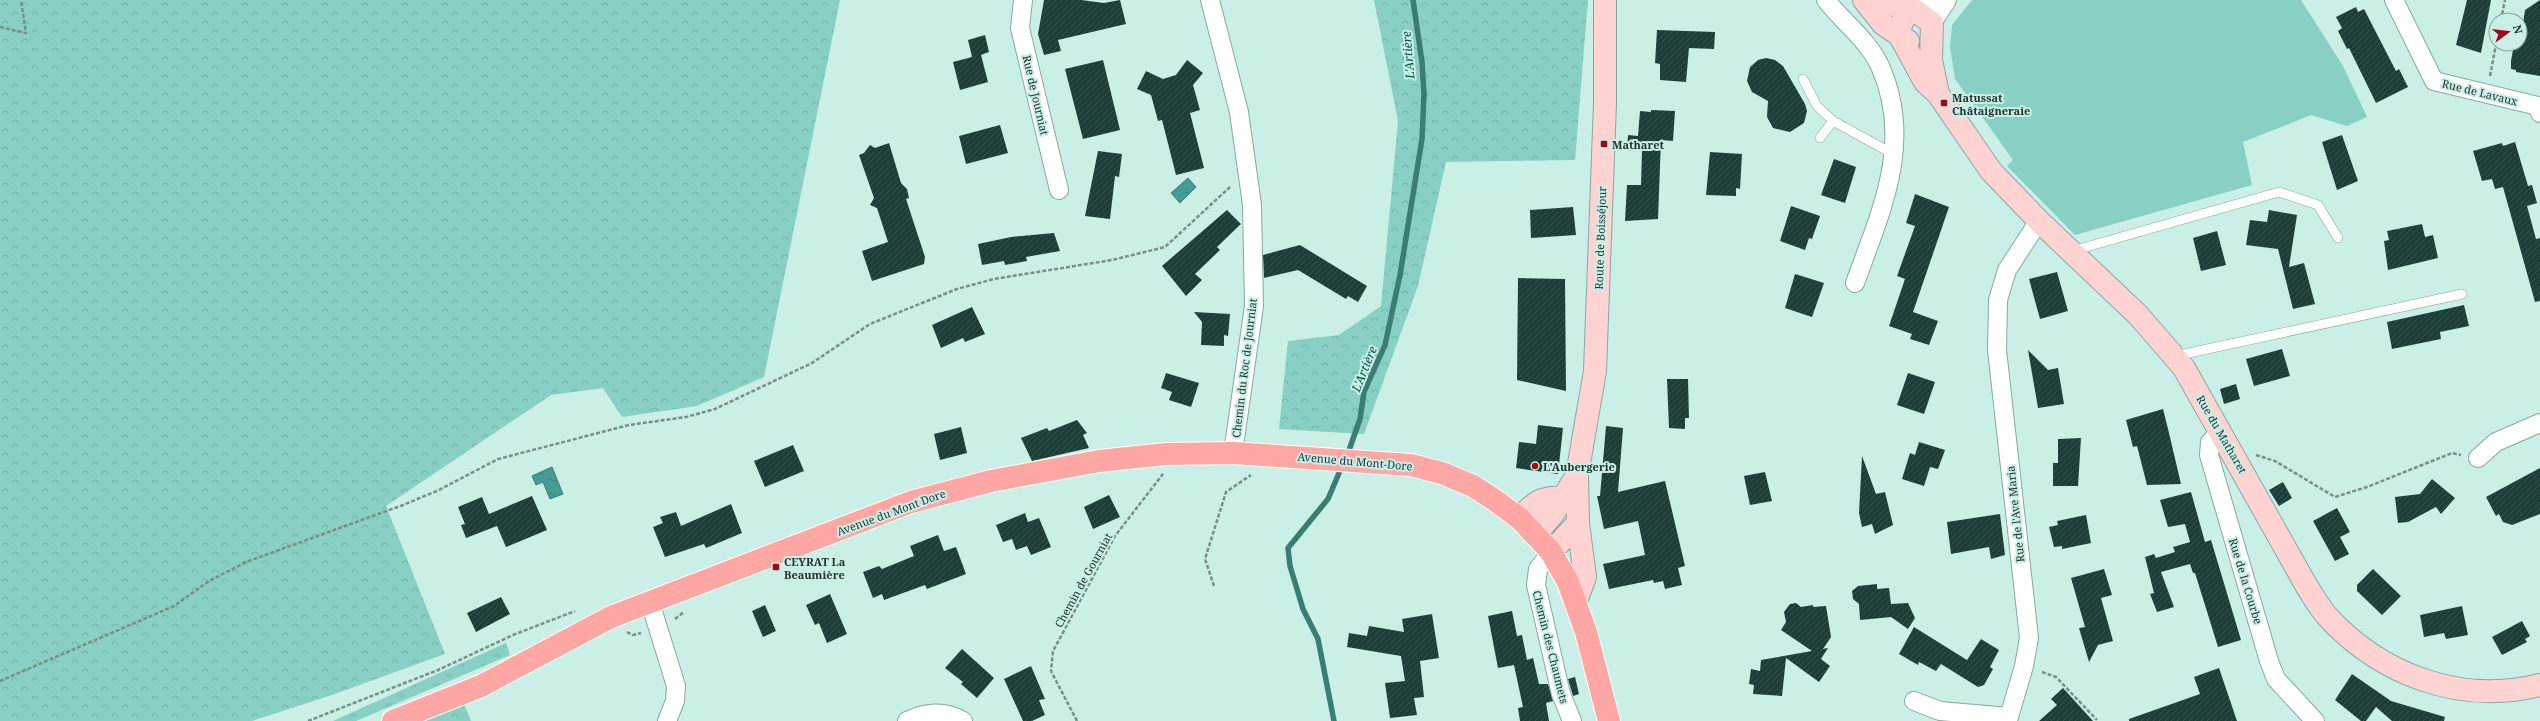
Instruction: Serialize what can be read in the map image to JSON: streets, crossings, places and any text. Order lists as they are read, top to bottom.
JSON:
{
  "streets": {
    "main road": ["Avenue du Mont-Dore", "Avenue du Mont Dore"],
    "street": [
      "Rue de Lavaux",
      "Rue de Journiat",
      "Route de Boisséjour",
      "Chemin du Roc de Journiat",
      "Rue du Matharet",
      "Rue de l'Ave Maria",
      "Rue de la Courbe",
      "Chemin des Chaumets"
    ],
    "path": ["Chemin de Gourniat"]
  },
  "crossings": [
    ["Route de Boisséjour", "Avenue du Mont-Dore"],
    ["Chemin du Roc de Journiat", "Avenue du Mont-Dore"],
    ["Rue du Matharet", "Rue de l'Ave Maria"],
    ["Rue du Matharet", "Rue de la Courbe"],
    ["Avenue du Mont-Dore", "Avenue du Mont Dore"],
    ["Avenue du Mont-Dore", "Chemin de Gourniat"],
    ["Avenue du Mont-Dore", "Chemin des Chaumets"],
    ["Avenue du Mont Dore", "Chemin de Gourniat"]
  ],
  "water": ["L'Artière"],
  "places": {
    "transit": ["Matussat Châtaigneraie", "Matharet", "CEYRAT La Beaumière"],
    "other": ["L'Aubergerie"]
  },
  "north": "right"
}
